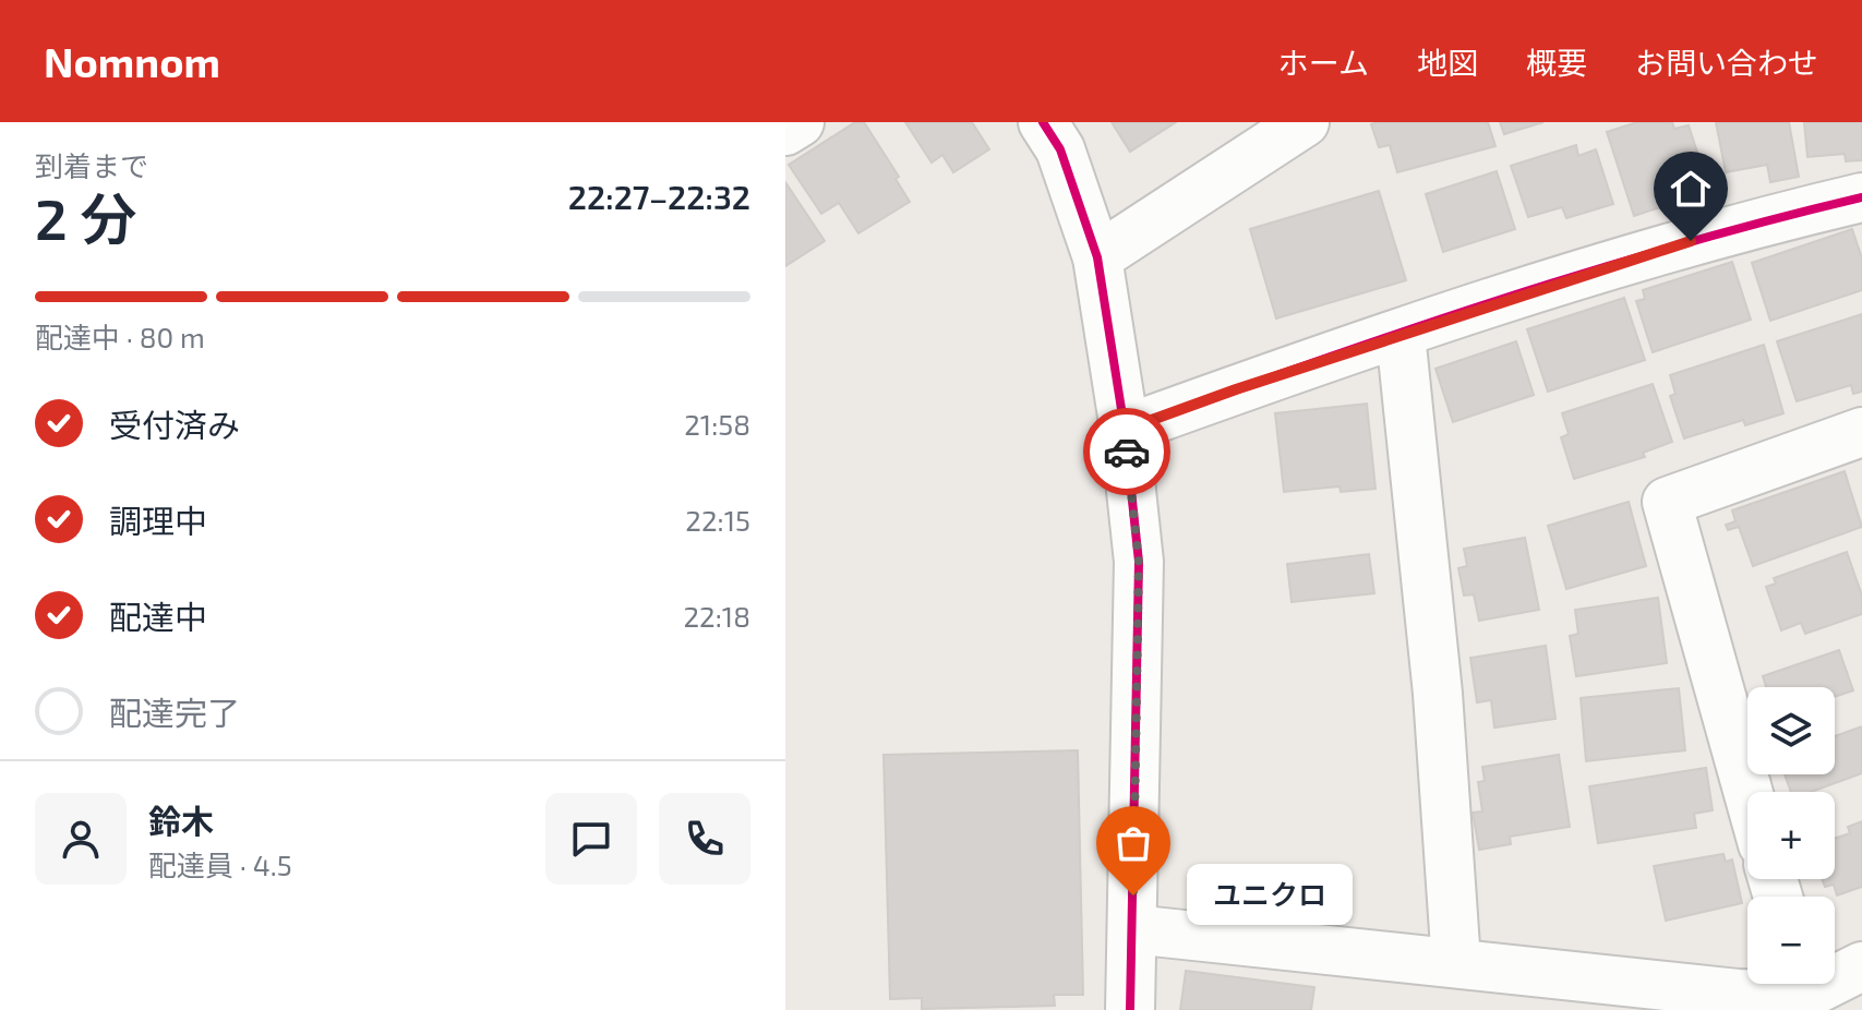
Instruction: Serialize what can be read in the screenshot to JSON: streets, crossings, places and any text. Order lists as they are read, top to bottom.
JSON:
{
  "places": ["ユニクロ"],
  "page": {
    "header": "Nomnom",
    "nav": [
      "ホーム",
      "地図",
      "概要",
      "お問い合わせ"
    ],
    "heading": ["2 分", "到着まで", "22:27–22:32"],
    "panel": ["鈴木", "配達員 · 4.5"],
    "bar": "配達中 · 80 m",
    "list": [
      ["受付済み", "21:58"],
      ["調理中", "22:15"],
      ["配達中", "22:18"],
      "配達完了"
    ],
    "map_buttons": ["+", "−"],
    "bubble": "ユニクロ"
  }
}
